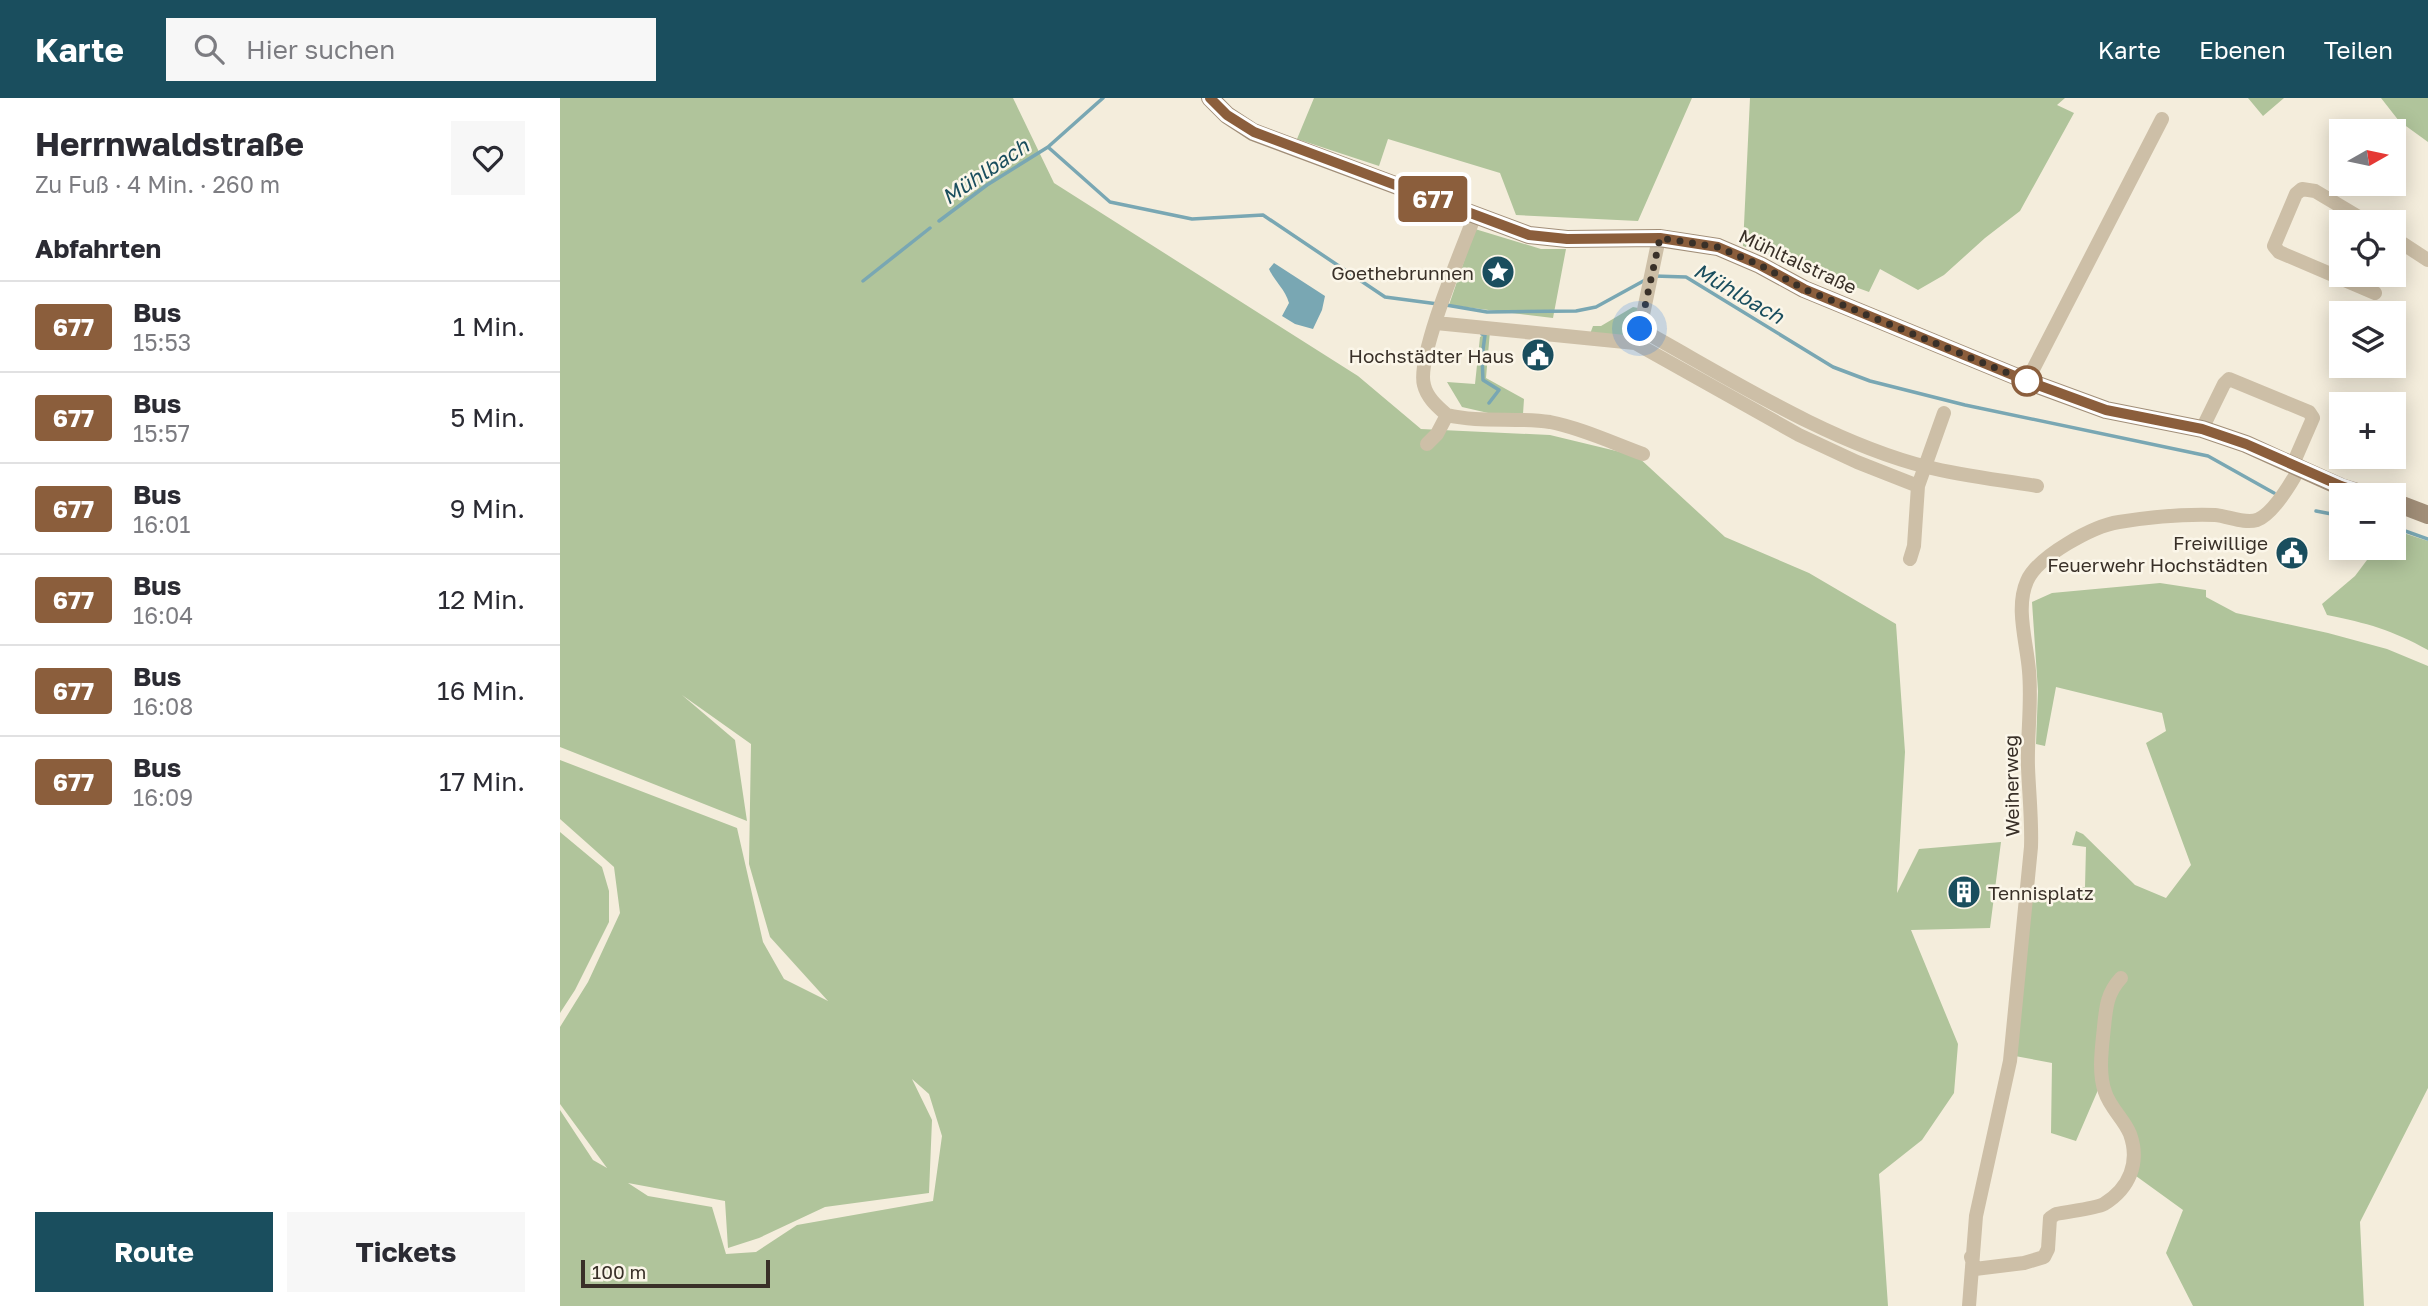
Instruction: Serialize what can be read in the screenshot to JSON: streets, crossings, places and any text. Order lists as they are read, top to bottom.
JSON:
{
  "streets": {
    "main road": ["Mühltalstraße"],
    "street": ["Weiherweg"]
  },
  "crossings": [
    ["Mühltalstraße", "Weiherweg"]
  ],
  "water": ["Mühlbach"],
  "places": {
    "place": ["Goethebrunnen"],
    "public building": ["Hochstädter Haus", "Freiwillige Feuerwehr Hochstädten"],
    "building": ["Tennisplatz"]
  },
  "lines": ["bus line 677"],
  "scale_bar": "100 m",
  "north": "right",
  "page": {
    "header": "Karte",
    "search": "Hier suchen",
    "nav": ["Karte", "Ebenen", "Teilen"],
    "heading": [
      ["Herrnwaldstraße", "Zu Fuß · 4 Min. · 260 m"],
      "Abfahrten"
    ],
    "on_map": "677",
    "map_buttons": ["+", "−"],
    "list": [
      {
        "mark": "677",
        "name": "Bus",
        "note": "15:53",
        "value": "1 Min."
      },
      {
        "mark": "677",
        "name": "Bus",
        "note": "15:57",
        "value": "5 Min."
      },
      {
        "mark": "677",
        "name": "Bus",
        "note": "16:01",
        "value": "9 Min."
      },
      {
        "mark": "677",
        "name": "Bus",
        "note": "16:04",
        "value": "12 Min."
      },
      {
        "mark": "677",
        "name": "Bus",
        "note": "16:08",
        "value": "16 Min."
      },
      {
        "mark": "677",
        "name": "Bus",
        "note": "16:09",
        "value": "17 Min."
      }
    ],
    "buttons": ["Route", "Tickets"],
    "scale": "100 m"
  }
}
